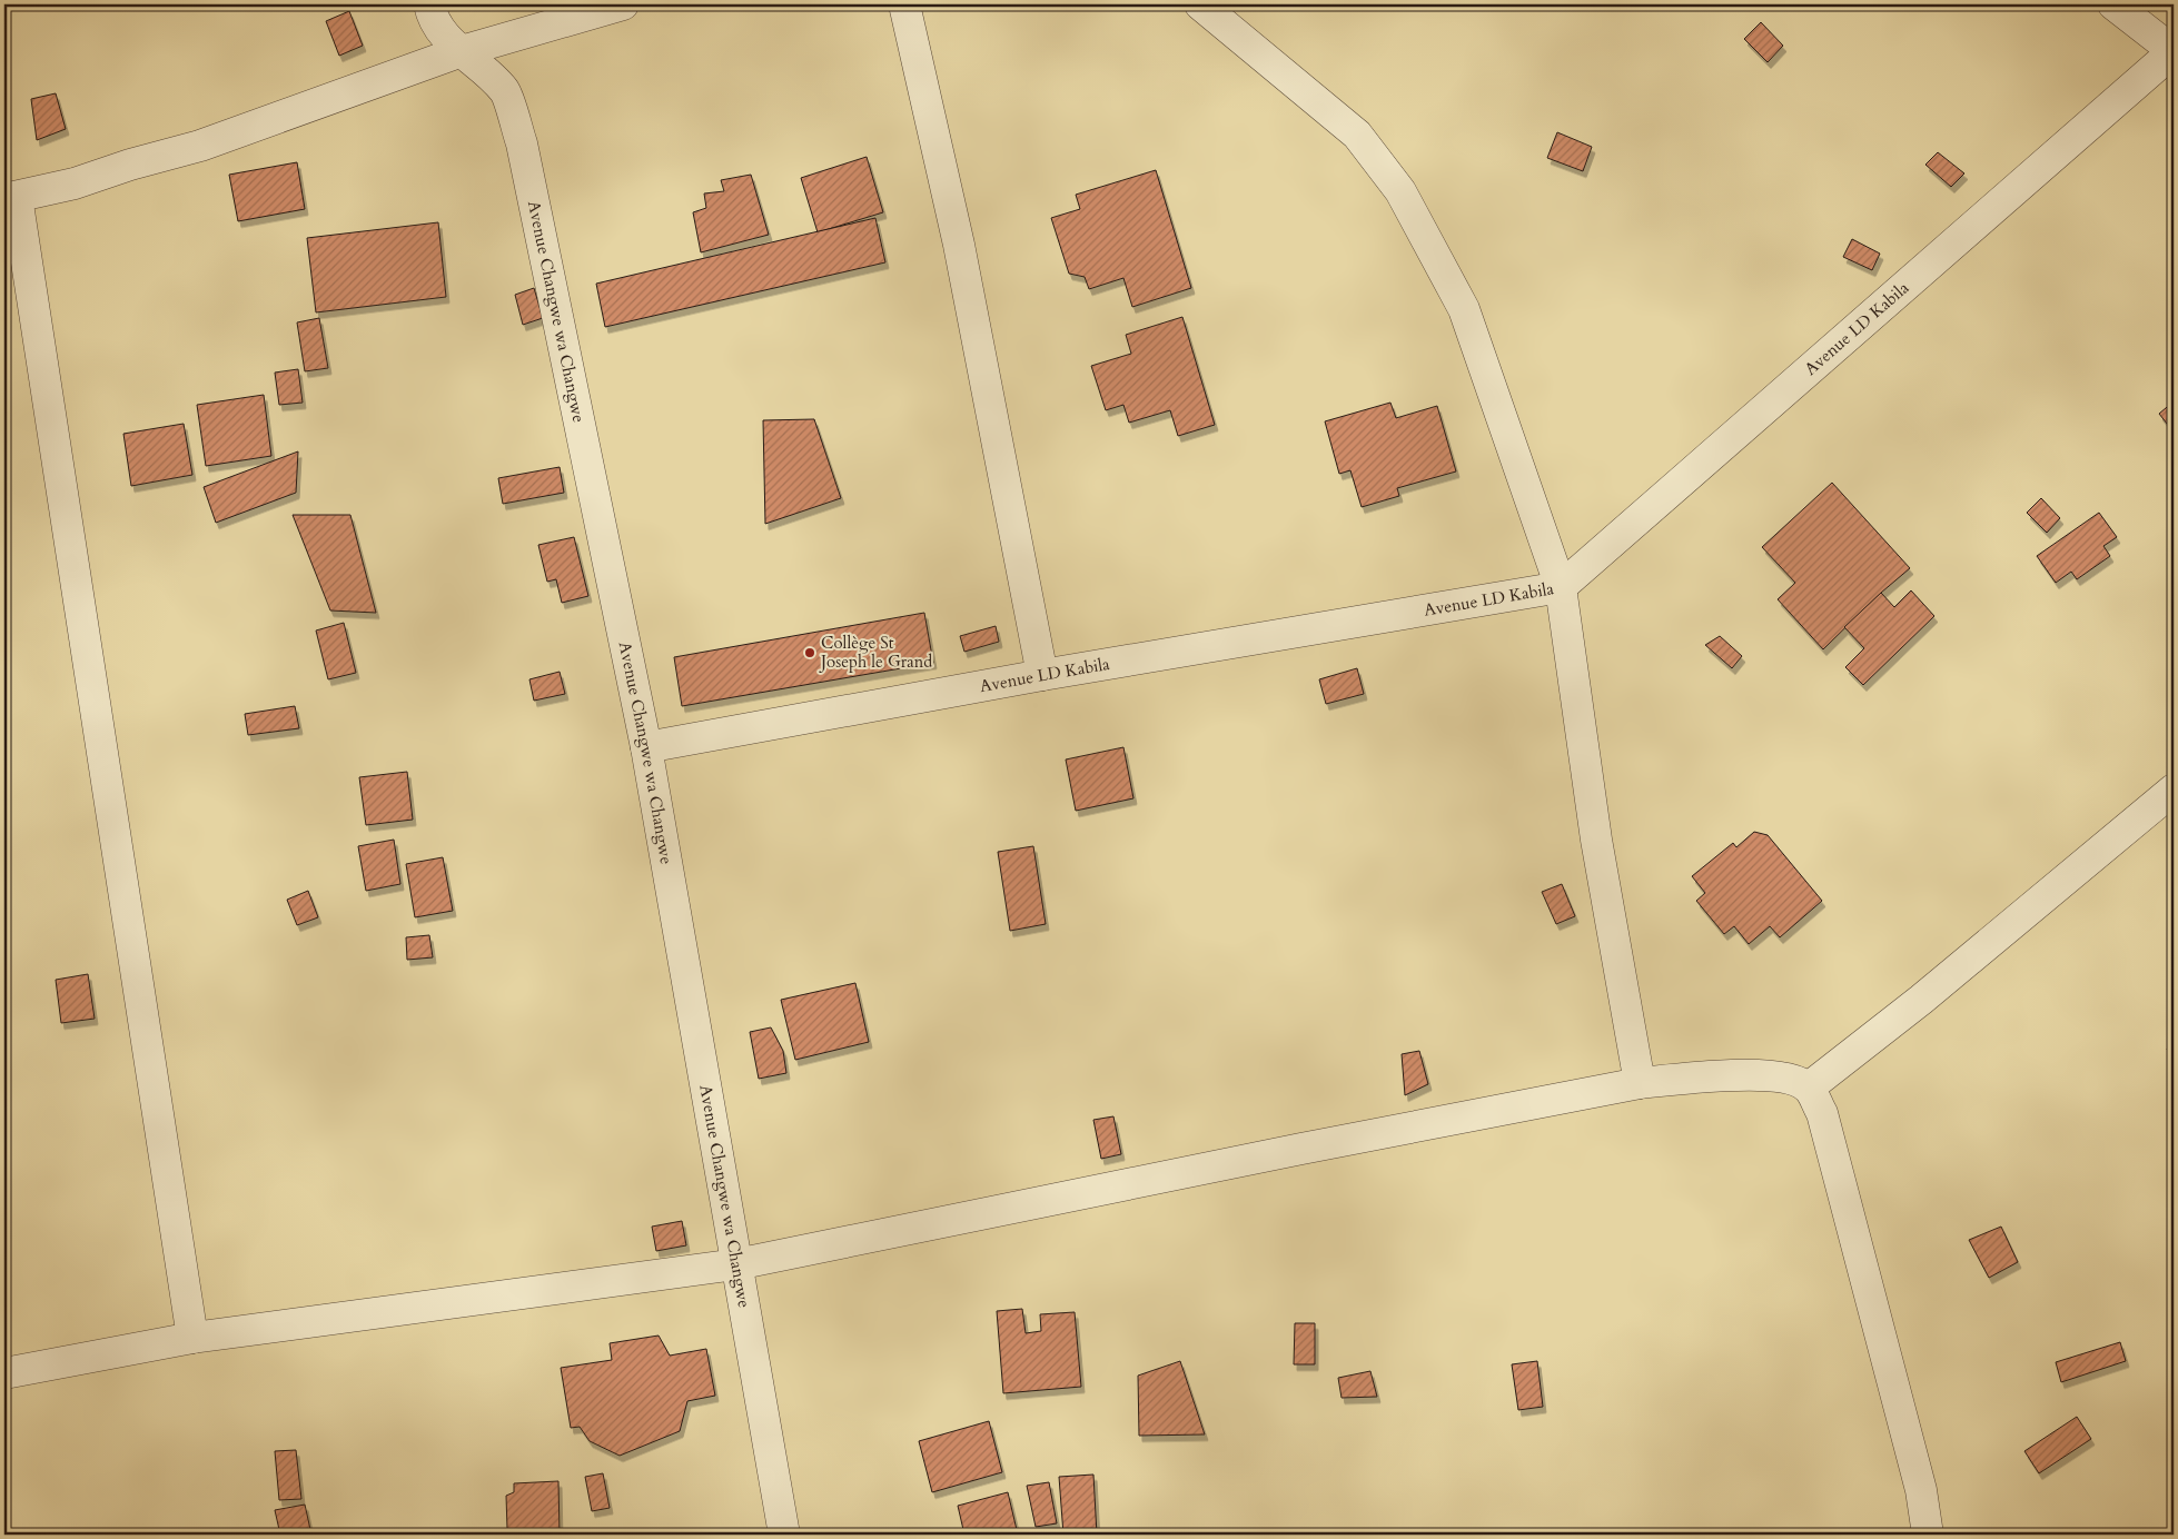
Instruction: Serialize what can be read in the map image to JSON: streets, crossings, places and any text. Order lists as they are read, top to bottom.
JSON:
{
  "streets": {
    "street": ["Avenue Changwe wa Changwe", "Avenue LD Kabila"]
  },
  "crossings": [
    ["Avenue Changwe wa Changwe", "Avenue LD Kabila"]
  ],
  "places": ["Collège St Joseph le Grand"]
}
